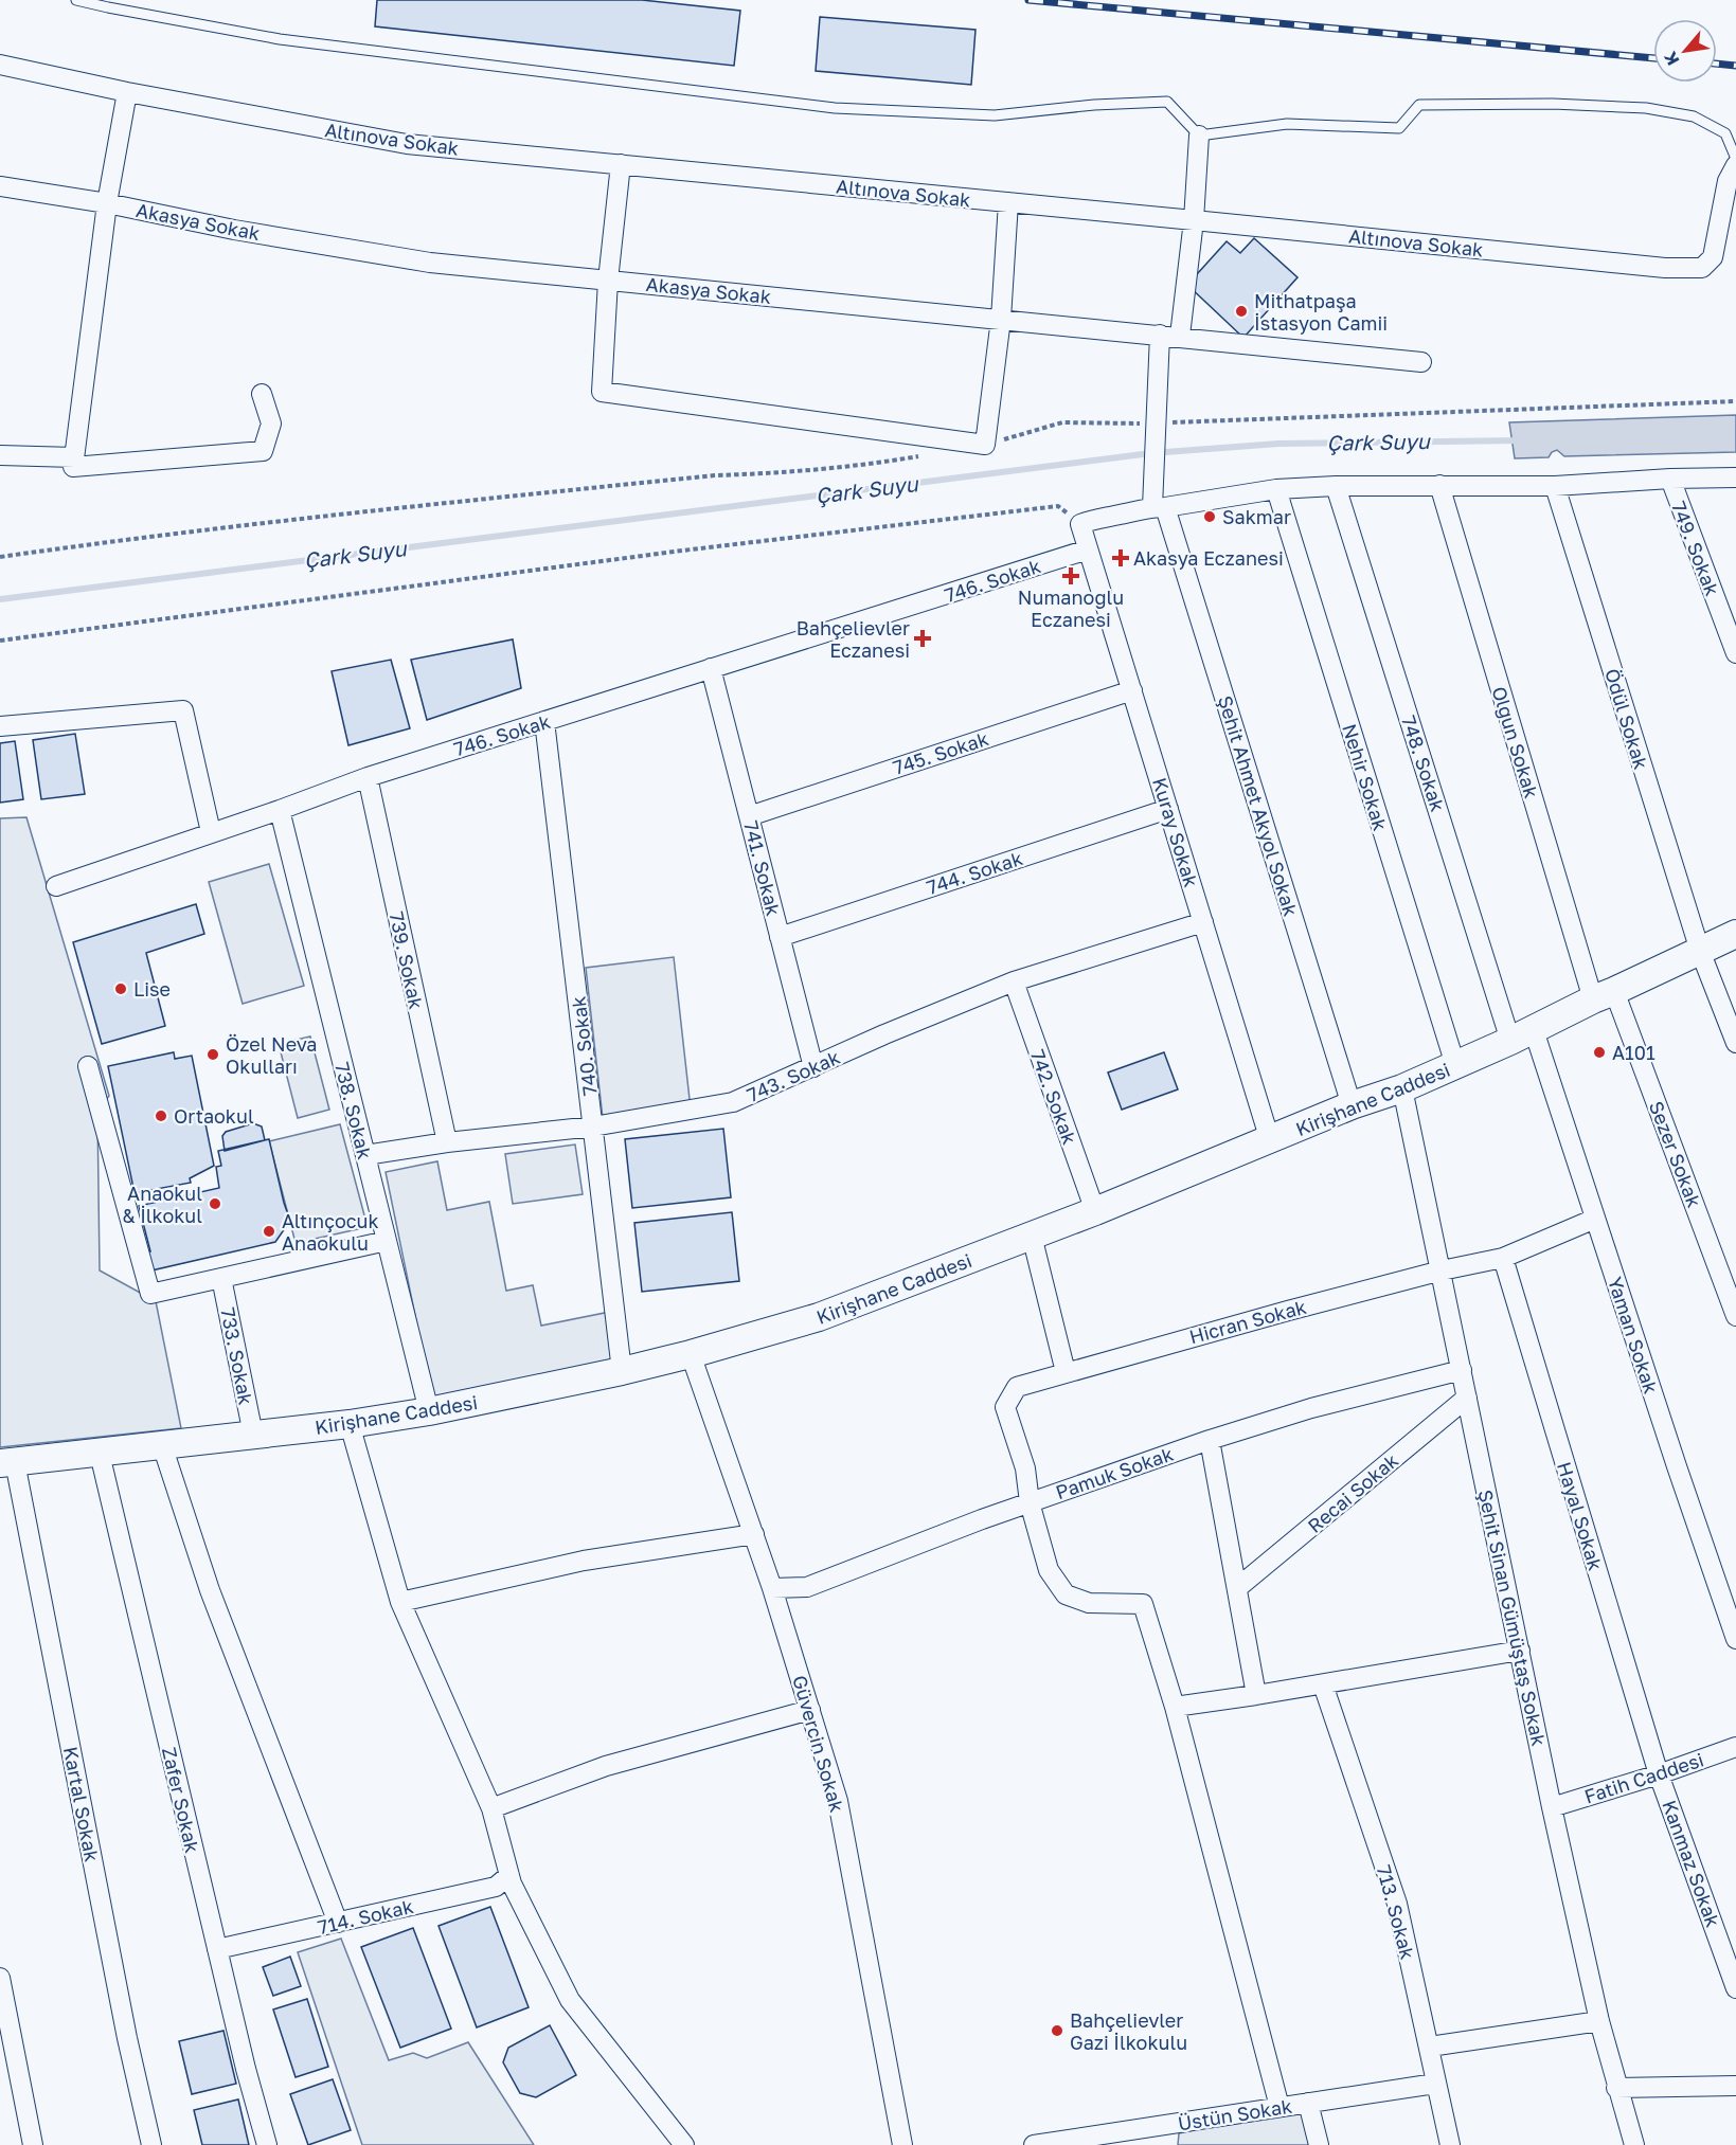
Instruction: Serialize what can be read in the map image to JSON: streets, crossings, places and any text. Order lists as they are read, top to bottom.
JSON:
{
  "streets": {
    "street": [
      "Altınova Sokak",
      "Akasya Sokak",
      "749. Sokak",
      "746. Sokak",
      "Ödül Sokak",
      "Olgun Sokak",
      "745. Sokak",
      "748. Sokak",
      "Nehir Sokak",
      "Şehit Ahmet Akyol Sokak",
      "Kuray Sokak",
      "741. Sokak",
      "744. Sokak",
      "739. Sokak",
      "740. Sokak",
      "743. Sokak",
      "742. Sokak",
      "Kirişhane Caddesi",
      "738. Sokak",
      "Sezer Sokak",
      "Hicran Sokak",
      "Yaman Sokak",
      "733. Sokak",
      "Pamuk Sokak",
      "Recai Sokak",
      "Hayal Sokak",
      "Şehit Sinan Gümüştaş Sokak",
      "Güvercin Sokak",
      "Fatih Caddesi",
      "Zafer Sokak",
      "Kartal Sokak",
      "Kanmaz Sokak",
      "713. Sokak",
      "714. Sokak",
      "Üstün Sokak"
    ]
  },
  "crossings": [
    ["Akasya Sokak", "Şehit Ahmet Akyol Sokak"],
    ["746. Sokak", "Kuray Sokak"],
    ["746. Sokak", "741. Sokak"],
    ["746. Sokak", "739. Sokak"],
    ["746. Sokak", "740. Sokak"],
    ["746. Sokak", "738. Sokak"],
    ["Ödül Sokak", "Kirişhane Caddesi"],
    ["Olgun Sokak", "Kirişhane Caddesi"],
    ["Olgun Sokak", "Sezer Sokak"],
    ["745. Sokak", "Kuray Sokak"],
    ["745. Sokak", "741. Sokak"],
    ["748. Sokak", "Kirişhane Caddesi"],
    ["748. Sokak", "Yaman Sokak"],
    ["Nehir Sokak", "Kirişhane Caddesi"],
    ["Şehit Ahmet Akyol Sokak", "Kirişhane Caddesi"],
    ["Kuray Sokak", "744. Sokak"],
    ["Kuray Sokak", "743. Sokak"],
    ["Kuray Sokak", "Kirişhane Caddesi"],
    ["741. Sokak", "744. Sokak"],
    ["741. Sokak", "743. Sokak"],
    ["739. Sokak", "743. Sokak"],
    ["740. Sokak", "743. Sokak"],
    ["740. Sokak", "Kirişhane Caddesi"],
    ["743. Sokak", "742. Sokak"],
    ["743. Sokak", "738. Sokak"],
    ["742. Sokak", "Kirişhane Caddesi"],
    ["Kirişhane Caddesi", "738. Sokak"],
    ["Kirişhane Caddesi", "Sezer Sokak"],
    ["Kirişhane Caddesi", "Yaman Sokak"],
    ["Kirişhane Caddesi", "733. Sokak"],
    ["Kirişhane Caddesi", "Şehit Sinan Gümüştaş Sokak"],
    ["Kirişhane Caddesi", "Güvercin Sokak"],
    ["Kirişhane Caddesi", "Zafer Sokak"],
    ["Kirişhane Caddesi", "Kartal Sokak"],
    ["Hicran Sokak", "Yaman Sokak"],
    ["Hicran Sokak", "Pamuk Sokak"],
    ["Hicran Sokak", "Hayal Sokak"],
    ["Hicran Sokak", "Şehit Sinan Gümüştaş Sokak"],
    ["Pamuk Sokak", "Şehit Sinan Gümüştaş Sokak"],
    ["Pamuk Sokak", "Güvercin Sokak"],
    ["Recai Sokak", "Şehit Sinan Gümüştaş Sokak"],
    ["Hayal Sokak", "Fatih Caddesi"],
    ["Hayal Sokak", "Kanmaz Sokak"],
    ["Şehit Sinan Gümüştaş Sokak", "Fatih Caddesi"],
    ["Fatih Caddesi", "Kanmaz Sokak"],
    ["Zafer Sokak", "714. Sokak"],
    ["713. Sokak", "Üstün Sokak"]
  ],
  "water": ["Çark Suyu"],
  "places": {
    "other": [
      "Mithatpaşa İstasyon Camii",
      "Sakmar",
      "Lise",
      "A101",
      "Özel Neva Okulları",
      "Ortaokul",
      "Anaokul & İlkokul",
      "Altınçocuk Anaokulu",
      "Bahçelievler Gazi İlkokulu"
    ],
    "health": ["Akasya Eczanesi", "Numanoğlu Eczanesi", "Bahçelievler Eczanesi"]
  },
  "north": "bottom left"
}
